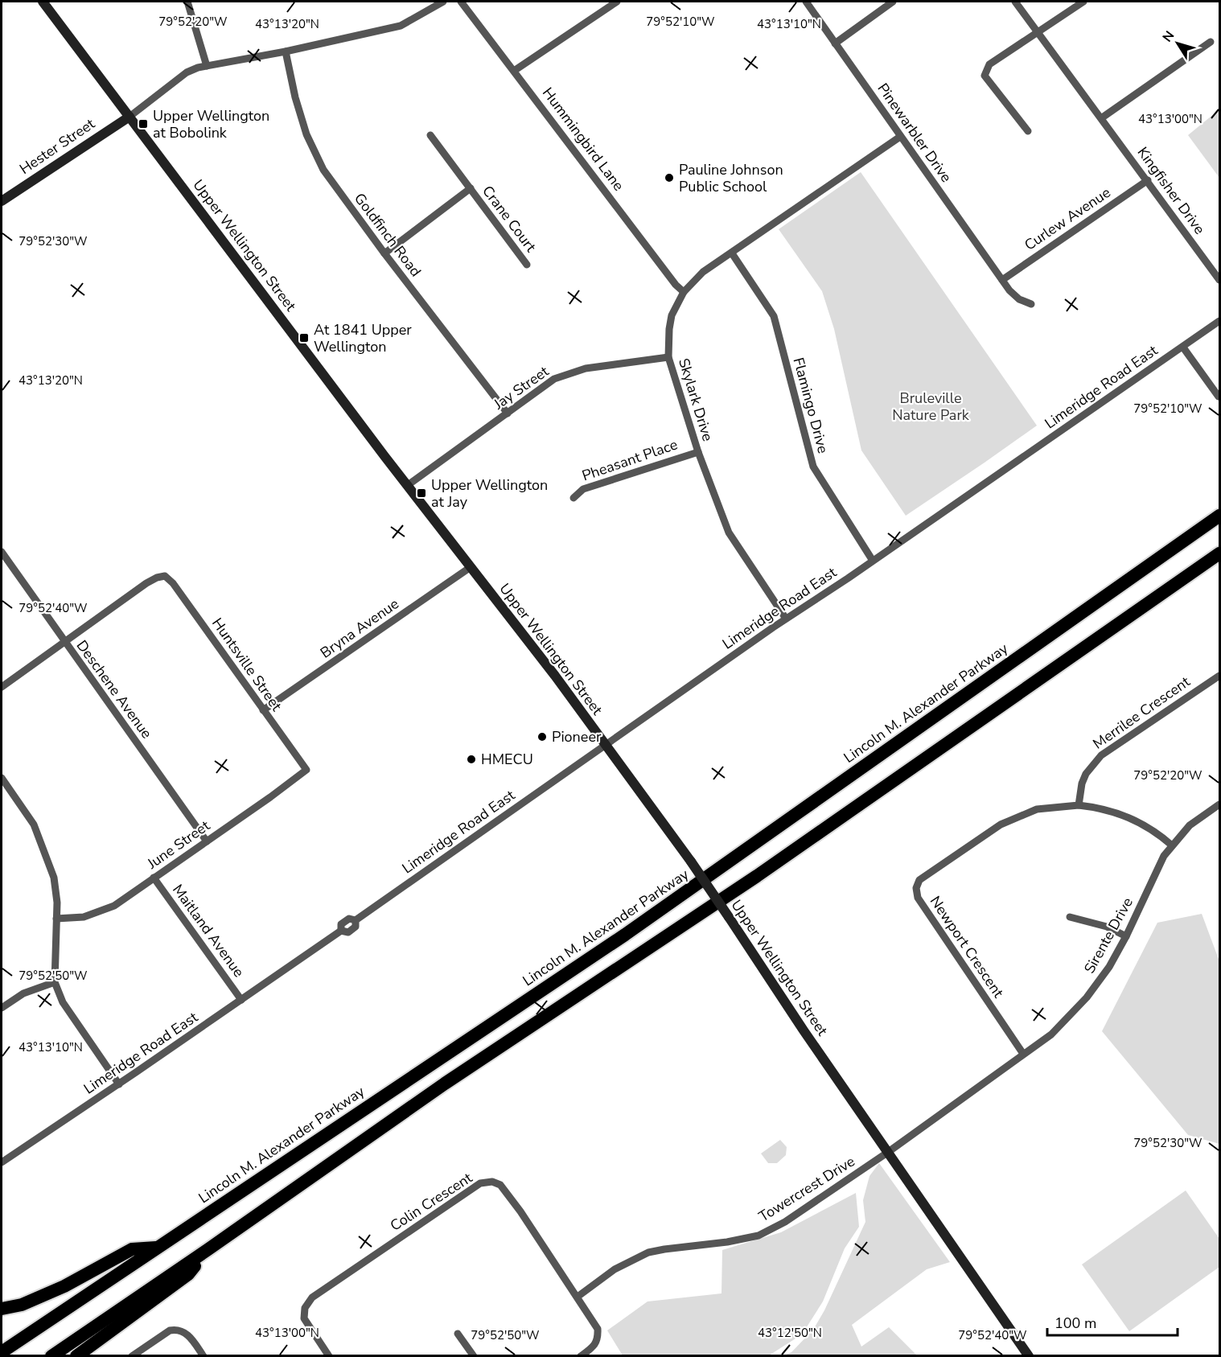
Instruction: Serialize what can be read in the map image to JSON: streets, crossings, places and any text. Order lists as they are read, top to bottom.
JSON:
{
  "streets": {
    "highway": ["Lincoln M. Alexander Parkway"],
    "main road": ["Hester Street", "Upper Wellington Street"],
    "street": [
      "Pinewarbler Drive",
      "Hummingbird Lane",
      "Kingfisher Drive",
      "Crane Court",
      "Curlew Avenue",
      "Goldfinch Road",
      "Limeridge Road East",
      "Jay Street",
      "Skylark Drive",
      "Flamingo Drive",
      "Pheasant Place",
      "Bryna Avenue",
      "Huntsville Street",
      "Deschene Avenue",
      "Merrilee Crescent",
      "June Street",
      "Maitland Avenue",
      "Sirente Drive",
      "Newport Crescent",
      "Towercrest Drive",
      "Colin Crescent"
    ]
  },
  "crossings": [
    ["Pinewarbler Drive", "Curlew Avenue"],
    ["Pinewarbler Drive", "Skylark Drive"],
    ["Hummingbird Lane", "Skylark Drive"],
    ["Hester Street", "Upper Wellington Street"],
    ["Kingfisher Drive", "Curlew Avenue"],
    ["Crane Court", "Goldfinch Road"],
    ["Goldfinch Road", "Jay Street"],
    ["Upper Wellington Street", "Limeridge Road East"],
    ["Upper Wellington Street", "Jay Street"],
    ["Upper Wellington Street", "Bryna Avenue"],
    ["Upper Wellington Street", "Sirente Drive"],
    ["Upper Wellington Street", "Towercrest Drive"],
    ["Limeridge Road East", "Skylark Drive"],
    ["Limeridge Road East", "Flamingo Drive"],
    ["Limeridge Road East", "Maitland Avenue"],
    ["Jay Street", "Skylark Drive"],
    ["Skylark Drive", "Flamingo Drive"],
    ["Skylark Drive", "Pheasant Place"],
    ["Bryna Avenue", "Huntsville Street"],
    ["Huntsville Street", "Deschene Avenue"],
    ["Huntsville Street", "June Street"],
    ["Deschene Avenue", "June Street"],
    ["Merrilee Crescent", "Newport Crescent"],
    ["June Street", "Maitland Avenue"],
    ["Sirente Drive", "Newport Crescent"],
    ["Sirente Drive", "Towercrest Drive"],
    ["Towercrest Drive", "Colin Crescent"]
  ],
  "parks": ["Bruleville Nature Park"],
  "places": {
    "transit": ["Upper Wellington at Bobolink", "At 1841 Upper Wellington", "Upper Wellington at Jay"],
    "other": ["Pauline Johnson Public School", "Pioneer", "HMECU"]
  },
  "scale_bar": "100 m",
  "north": "top left",
  "coordinates": [
    "79°52'20\"W",
    "79°52'10\"W",
    "43°13'20\"N",
    "43°13'10\"N",
    "43°13'00\"N",
    "79°52'30\"W",
    "79°52'40\"W",
    "79°52'50\"W",
    "43°12'50\"N"
  ]
}
